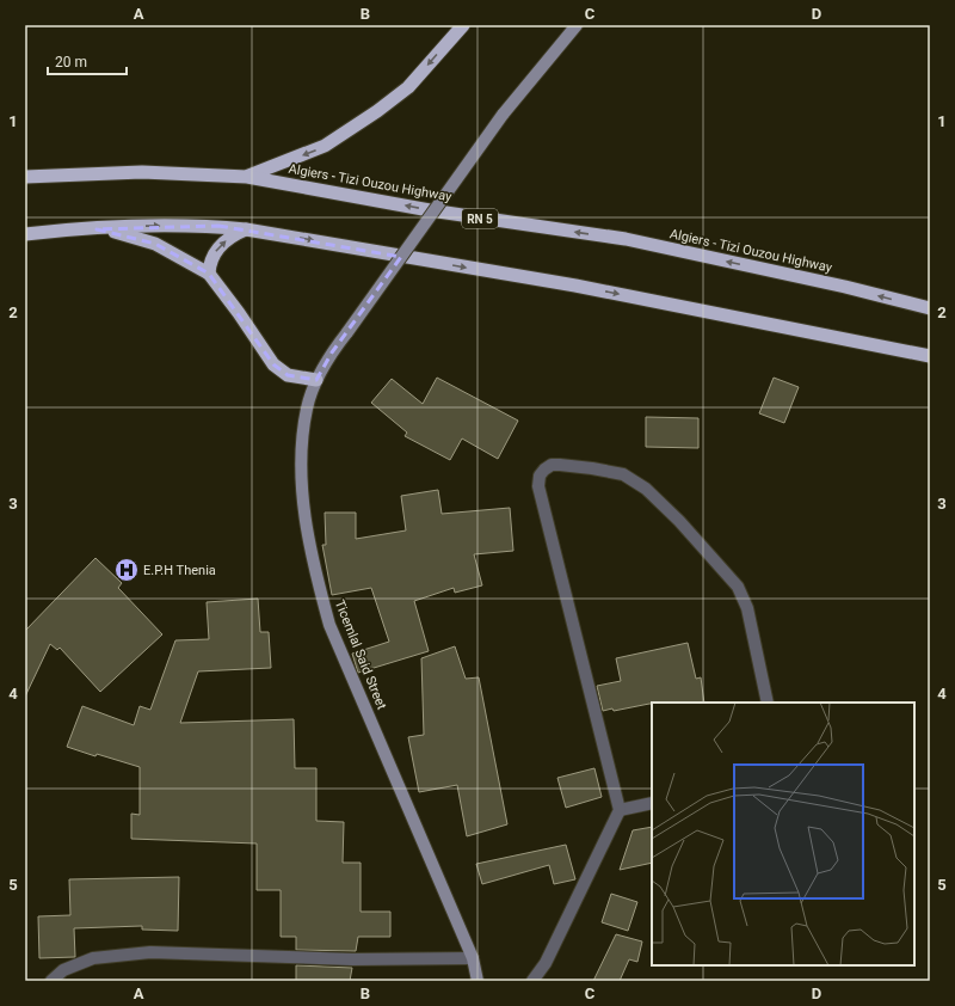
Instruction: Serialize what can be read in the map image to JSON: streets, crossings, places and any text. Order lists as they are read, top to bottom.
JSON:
{
  "streets": {
    "highway": ["Algiers - Tizi Ouzou Highway", "RN 5"],
    "main road": ["Ticemlal Said Street"]
  },
  "places": {
    "hospital": ["E.P.H Thenia"]
  },
  "scale_bar": "20 m",
  "grid": {
    "columns": [
      "A",
      "B",
      "C",
      "D"
    ],
    "rows": [
      "1",
      "2",
      "3",
      "4",
      "5"
    ]
  }
}
